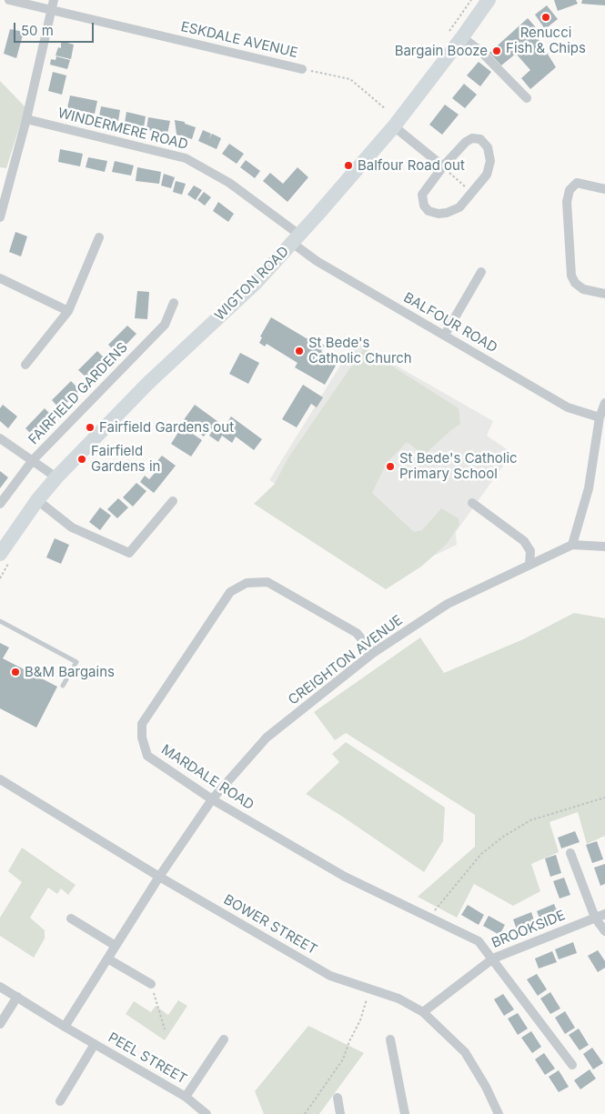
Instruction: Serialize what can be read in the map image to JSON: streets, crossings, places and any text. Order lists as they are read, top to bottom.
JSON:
{
  "streets": {
    "main road": ["WIGTON ROAD"],
    "street": [
      "ESKDALE AVENUE",
      "WINDERMERE ROAD",
      "BALFOUR ROAD",
      "FAIRFIELD GARDENS",
      "CREIGHTON AVENUE",
      "MARDALE ROAD",
      "BOWER STREET",
      "BROOKSIDE",
      "PEEL STREET"
    ]
  },
  "crossings": [
    ["WINDERMERE ROAD", "WIGTON ROAD"],
    ["WINDERMERE ROAD", "BALFOUR ROAD"],
    ["WIGTON ROAD", "BALFOUR ROAD"],
    ["CREIGHTON AVENUE", "MARDALE ROAD"],
    ["CREIGHTON AVENUE", "BOWER STREET"],
    ["CREIGHTON AVENUE", "PEEL STREET"],
    ["MARDALE ROAD", "BROOKSIDE"],
    ["BOWER STREET", "BROOKSIDE"]
  ],
  "places": [
    "Renucci Fish & Chips",
    "Bargain Booze",
    "Balfour Road out",
    "St Bede's Catholic Church",
    "Fairfield Gardens out",
    "Fairfield Gardens in",
    "St Bede's Catholic Primary School",
    "B&M Bargains"
  ],
  "scale_bar": "50 m"
}
